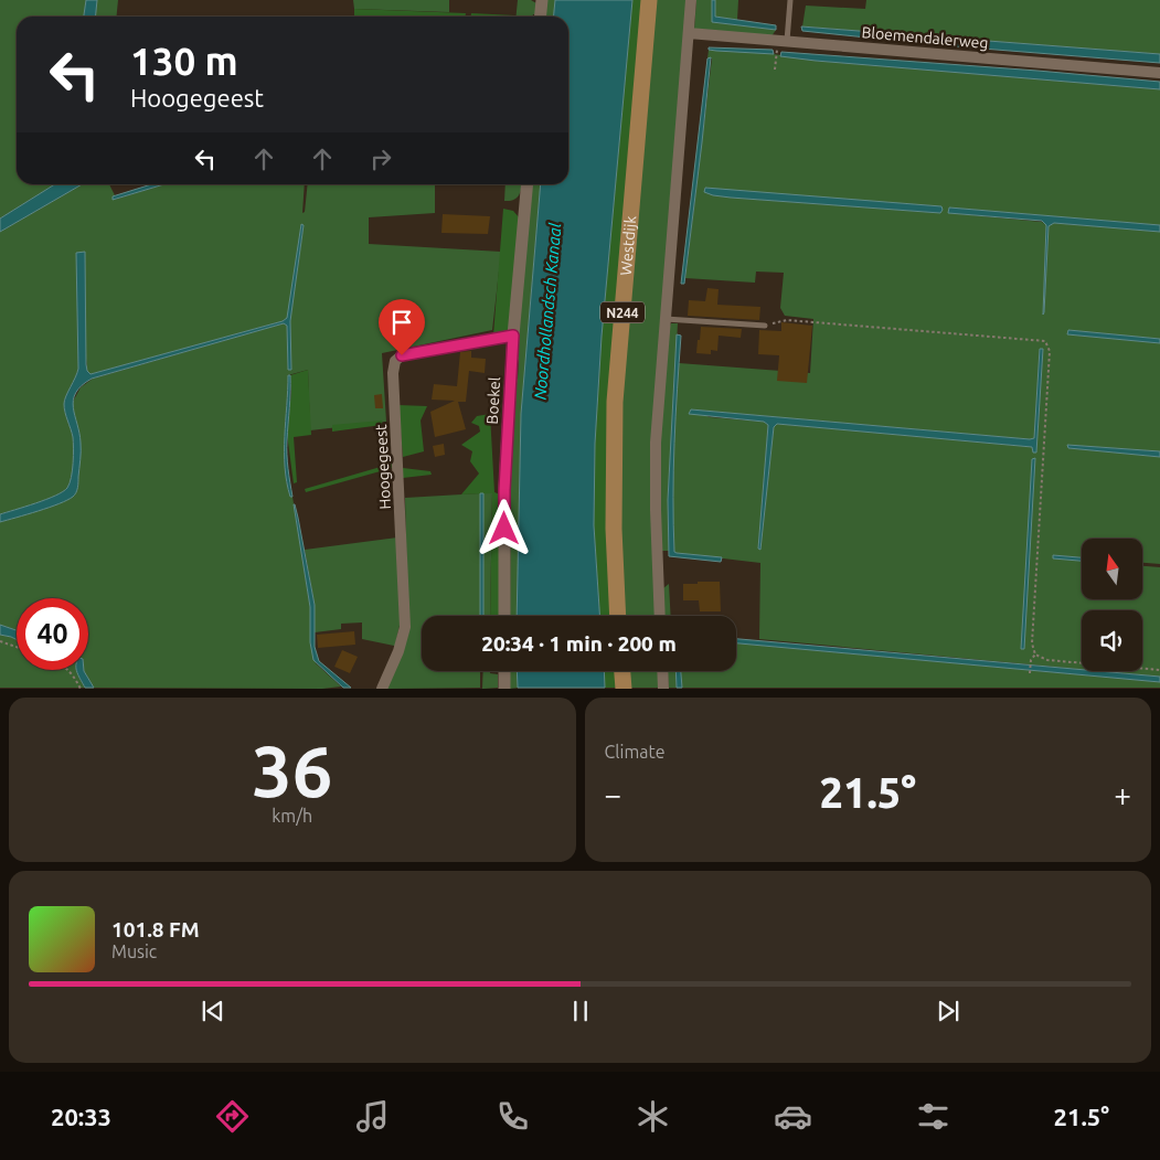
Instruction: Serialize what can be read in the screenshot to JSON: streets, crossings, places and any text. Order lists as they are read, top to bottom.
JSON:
{
  "streets": {
    "main road": ["Westdijk", "N244"],
    "street": ["Bloemendalerweg", "Boekel", "Hoogegeest"]
  },
  "crossings": [
    ["Boekel", "Hoogegeest"]
  ],
  "water": ["Noordhollandsch Kanaal"],
  "north": "top",
  "page": {
    "turn": ["130 m", "Hoogegeest"],
    "limit": "40",
    "trip": "20:34 · 1 min · 200 m",
    "tile": [
      ["36", "km/h"],
      "Climate"
    ],
    "heat": ["−", "21.5°", "+"],
    "song": ["101.8 FM", "Music"],
    "tabs": ["20:33", "21.5°"]
  }
}
